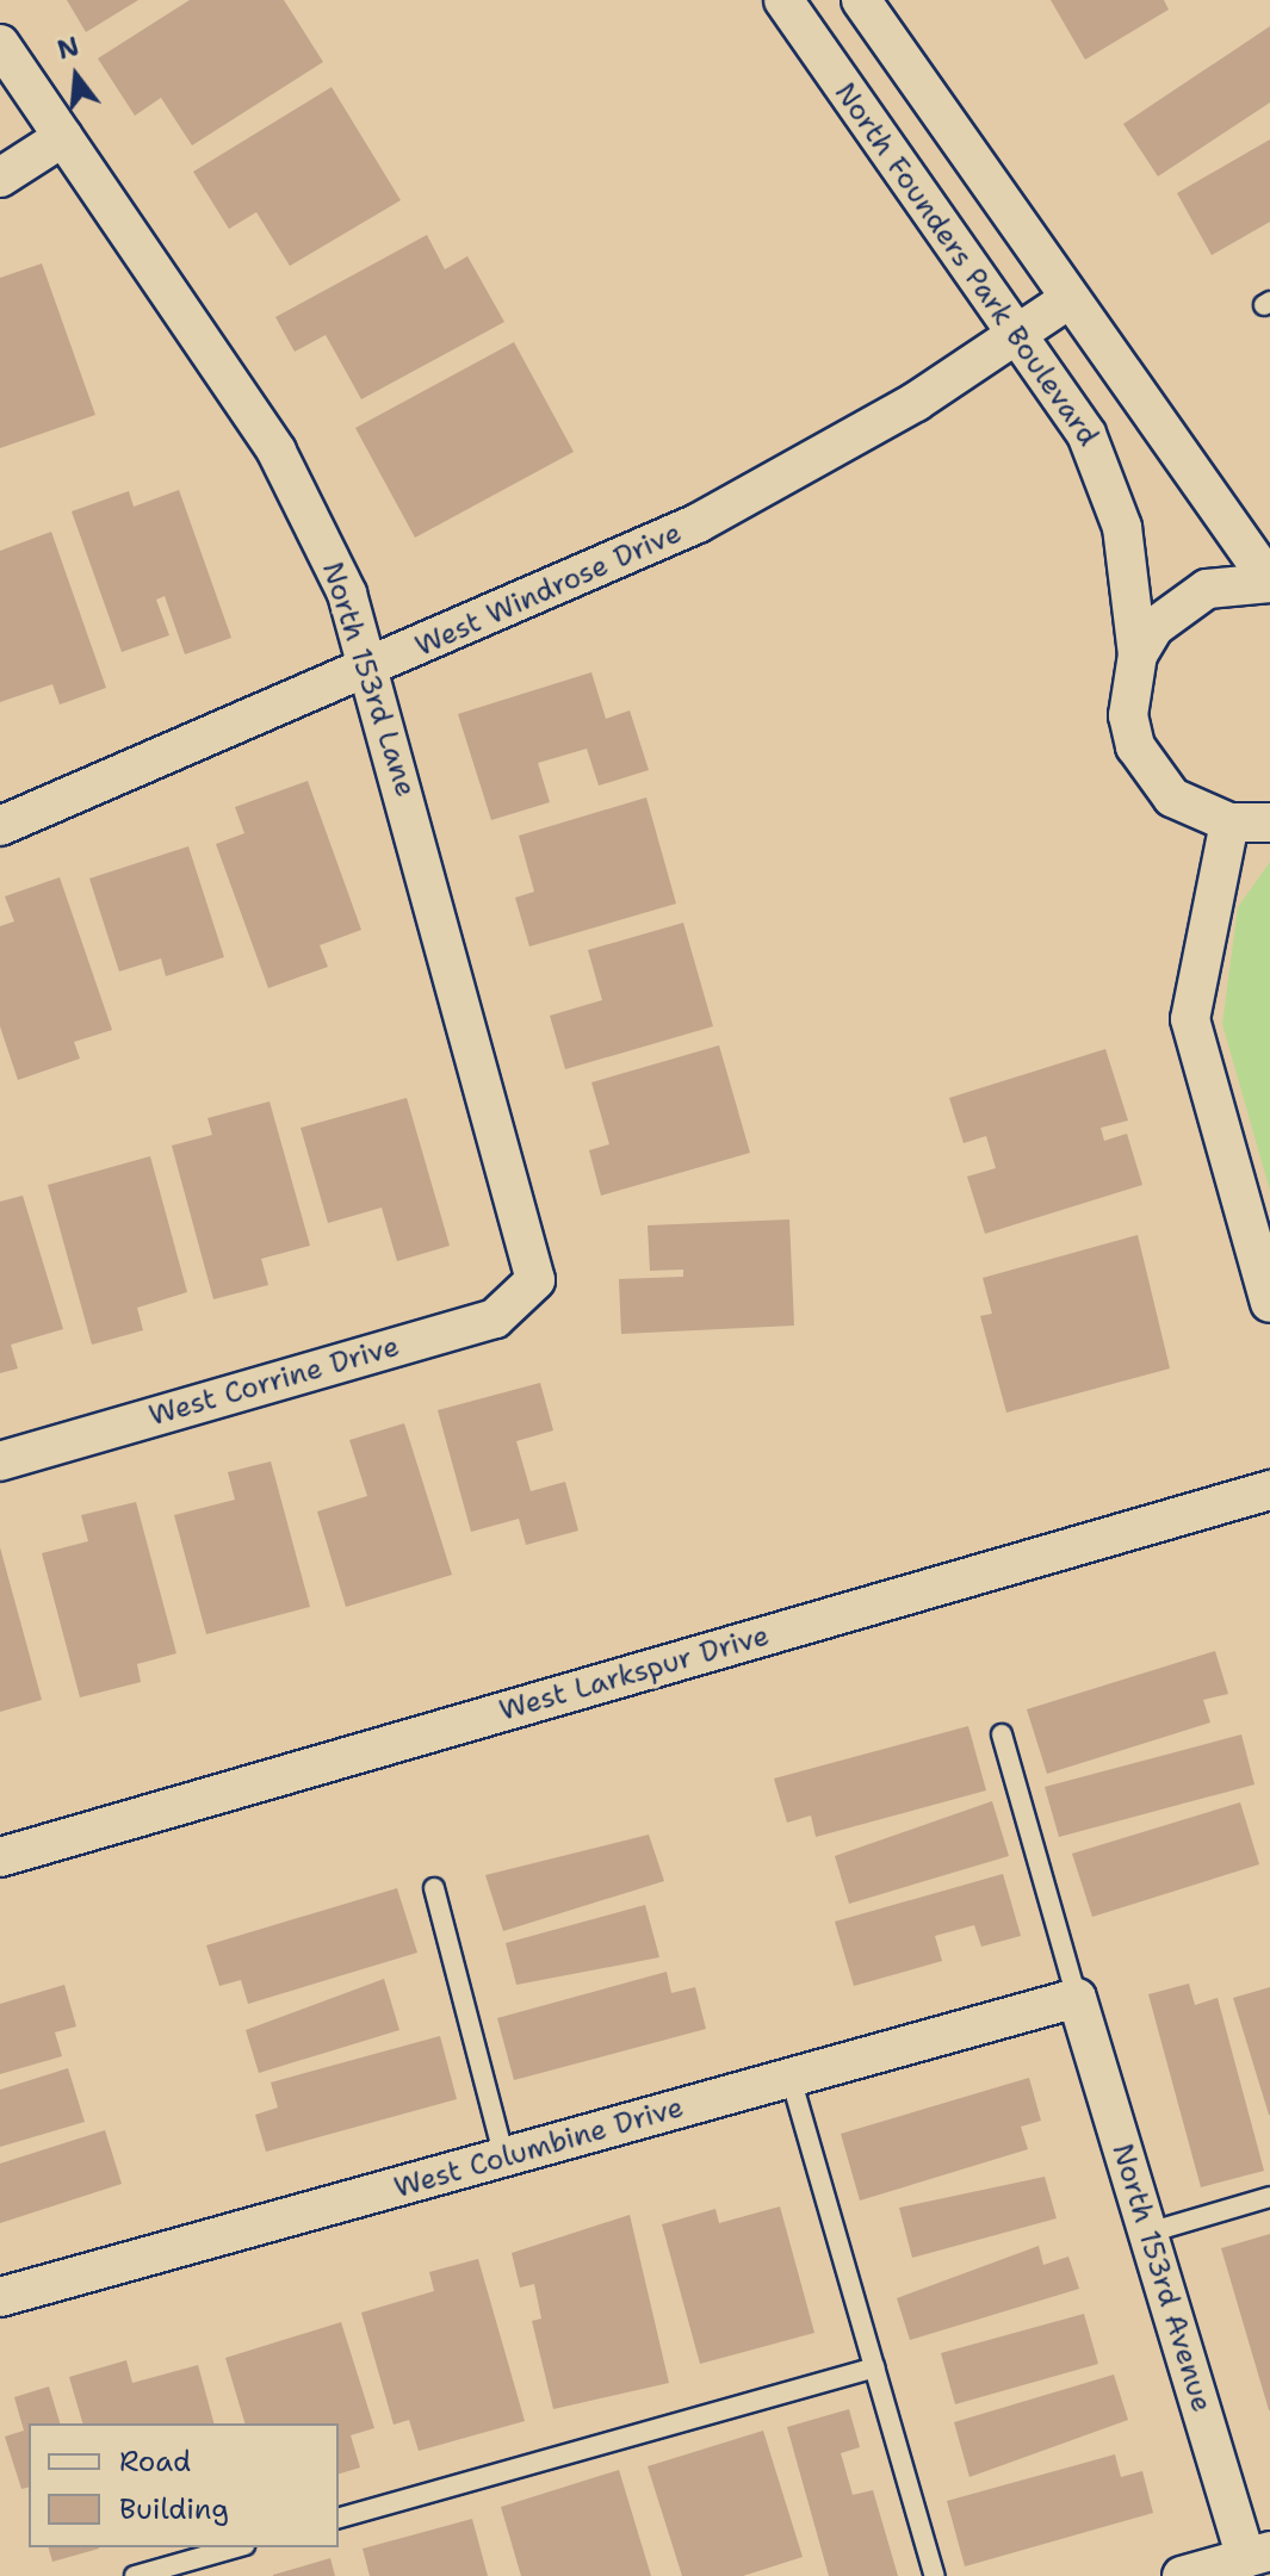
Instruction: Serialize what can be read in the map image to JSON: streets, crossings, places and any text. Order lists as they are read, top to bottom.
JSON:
{
  "streets": {
    "street": [
      "North Founders Park Boulevard",
      "West Windrose Drive",
      "North 153rd Lane",
      "West Corrine Drive",
      "West Larkspur Drive",
      "West Columbine Drive",
      "North 153rd Avenue"
    ]
  },
  "crossings": [
    ["North Founders Park Boulevard", "West Windrose Drive"],
    ["West Windrose Drive", "North 153rd Lane"],
    ["North 153rd Lane", "West Corrine Drive"],
    ["West Columbine Drive", "North 153rd Avenue"]
  ],
  "legend": ["Road", "Building"],
  "north": "top"
}
